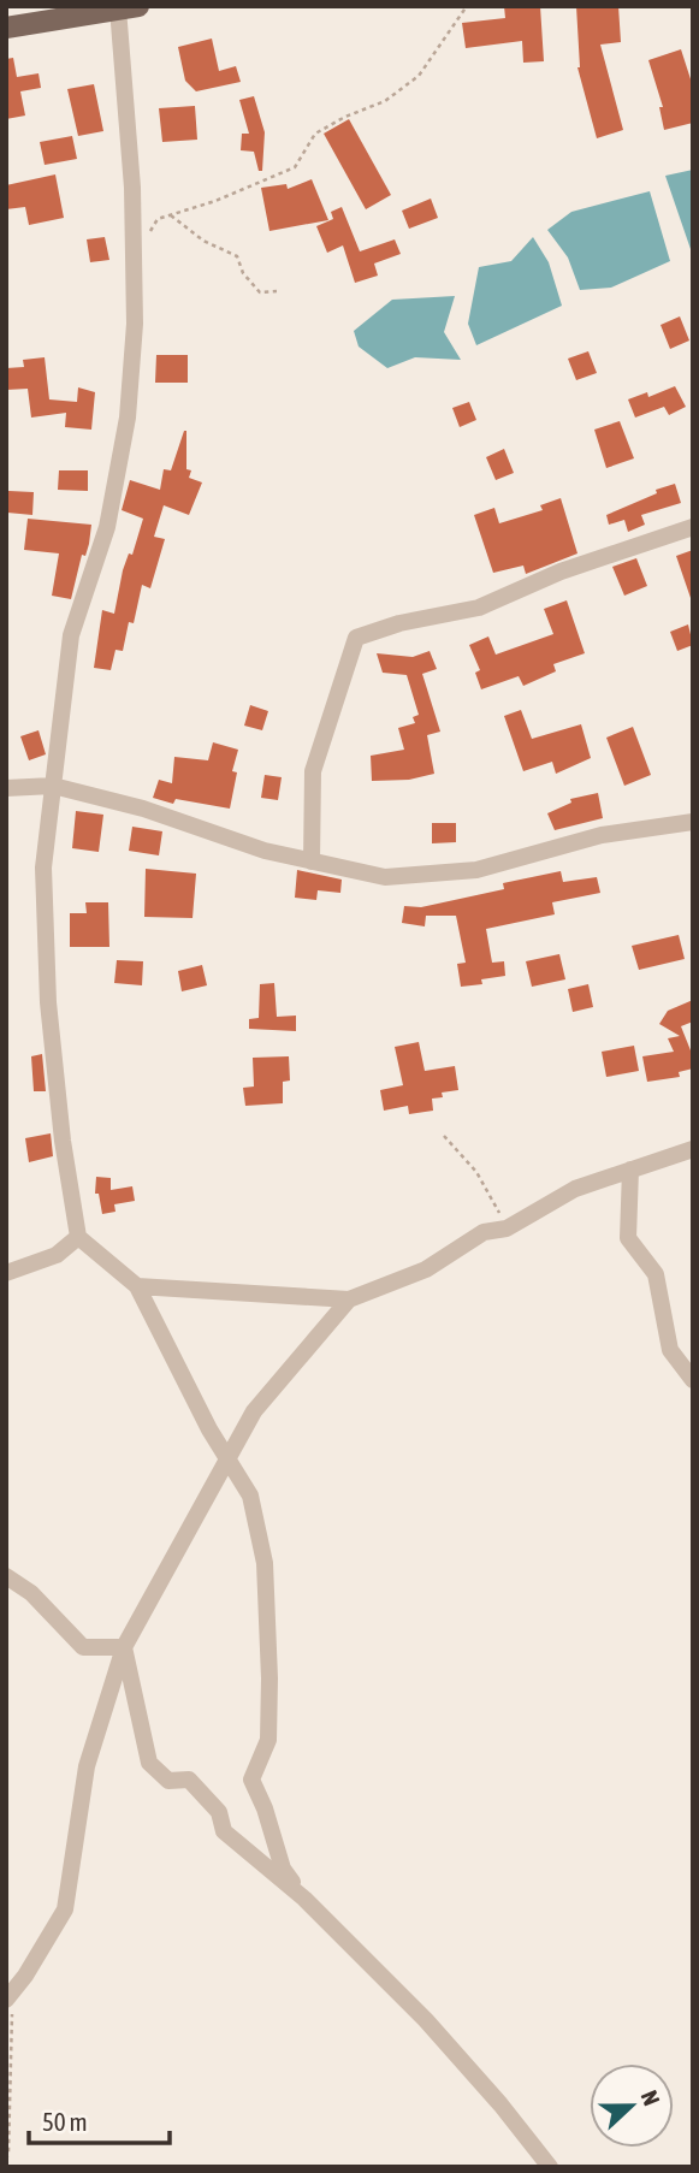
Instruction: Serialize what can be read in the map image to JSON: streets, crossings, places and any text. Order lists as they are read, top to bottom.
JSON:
{
  "scale_bar": "50 m",
  "north": "right"
}
